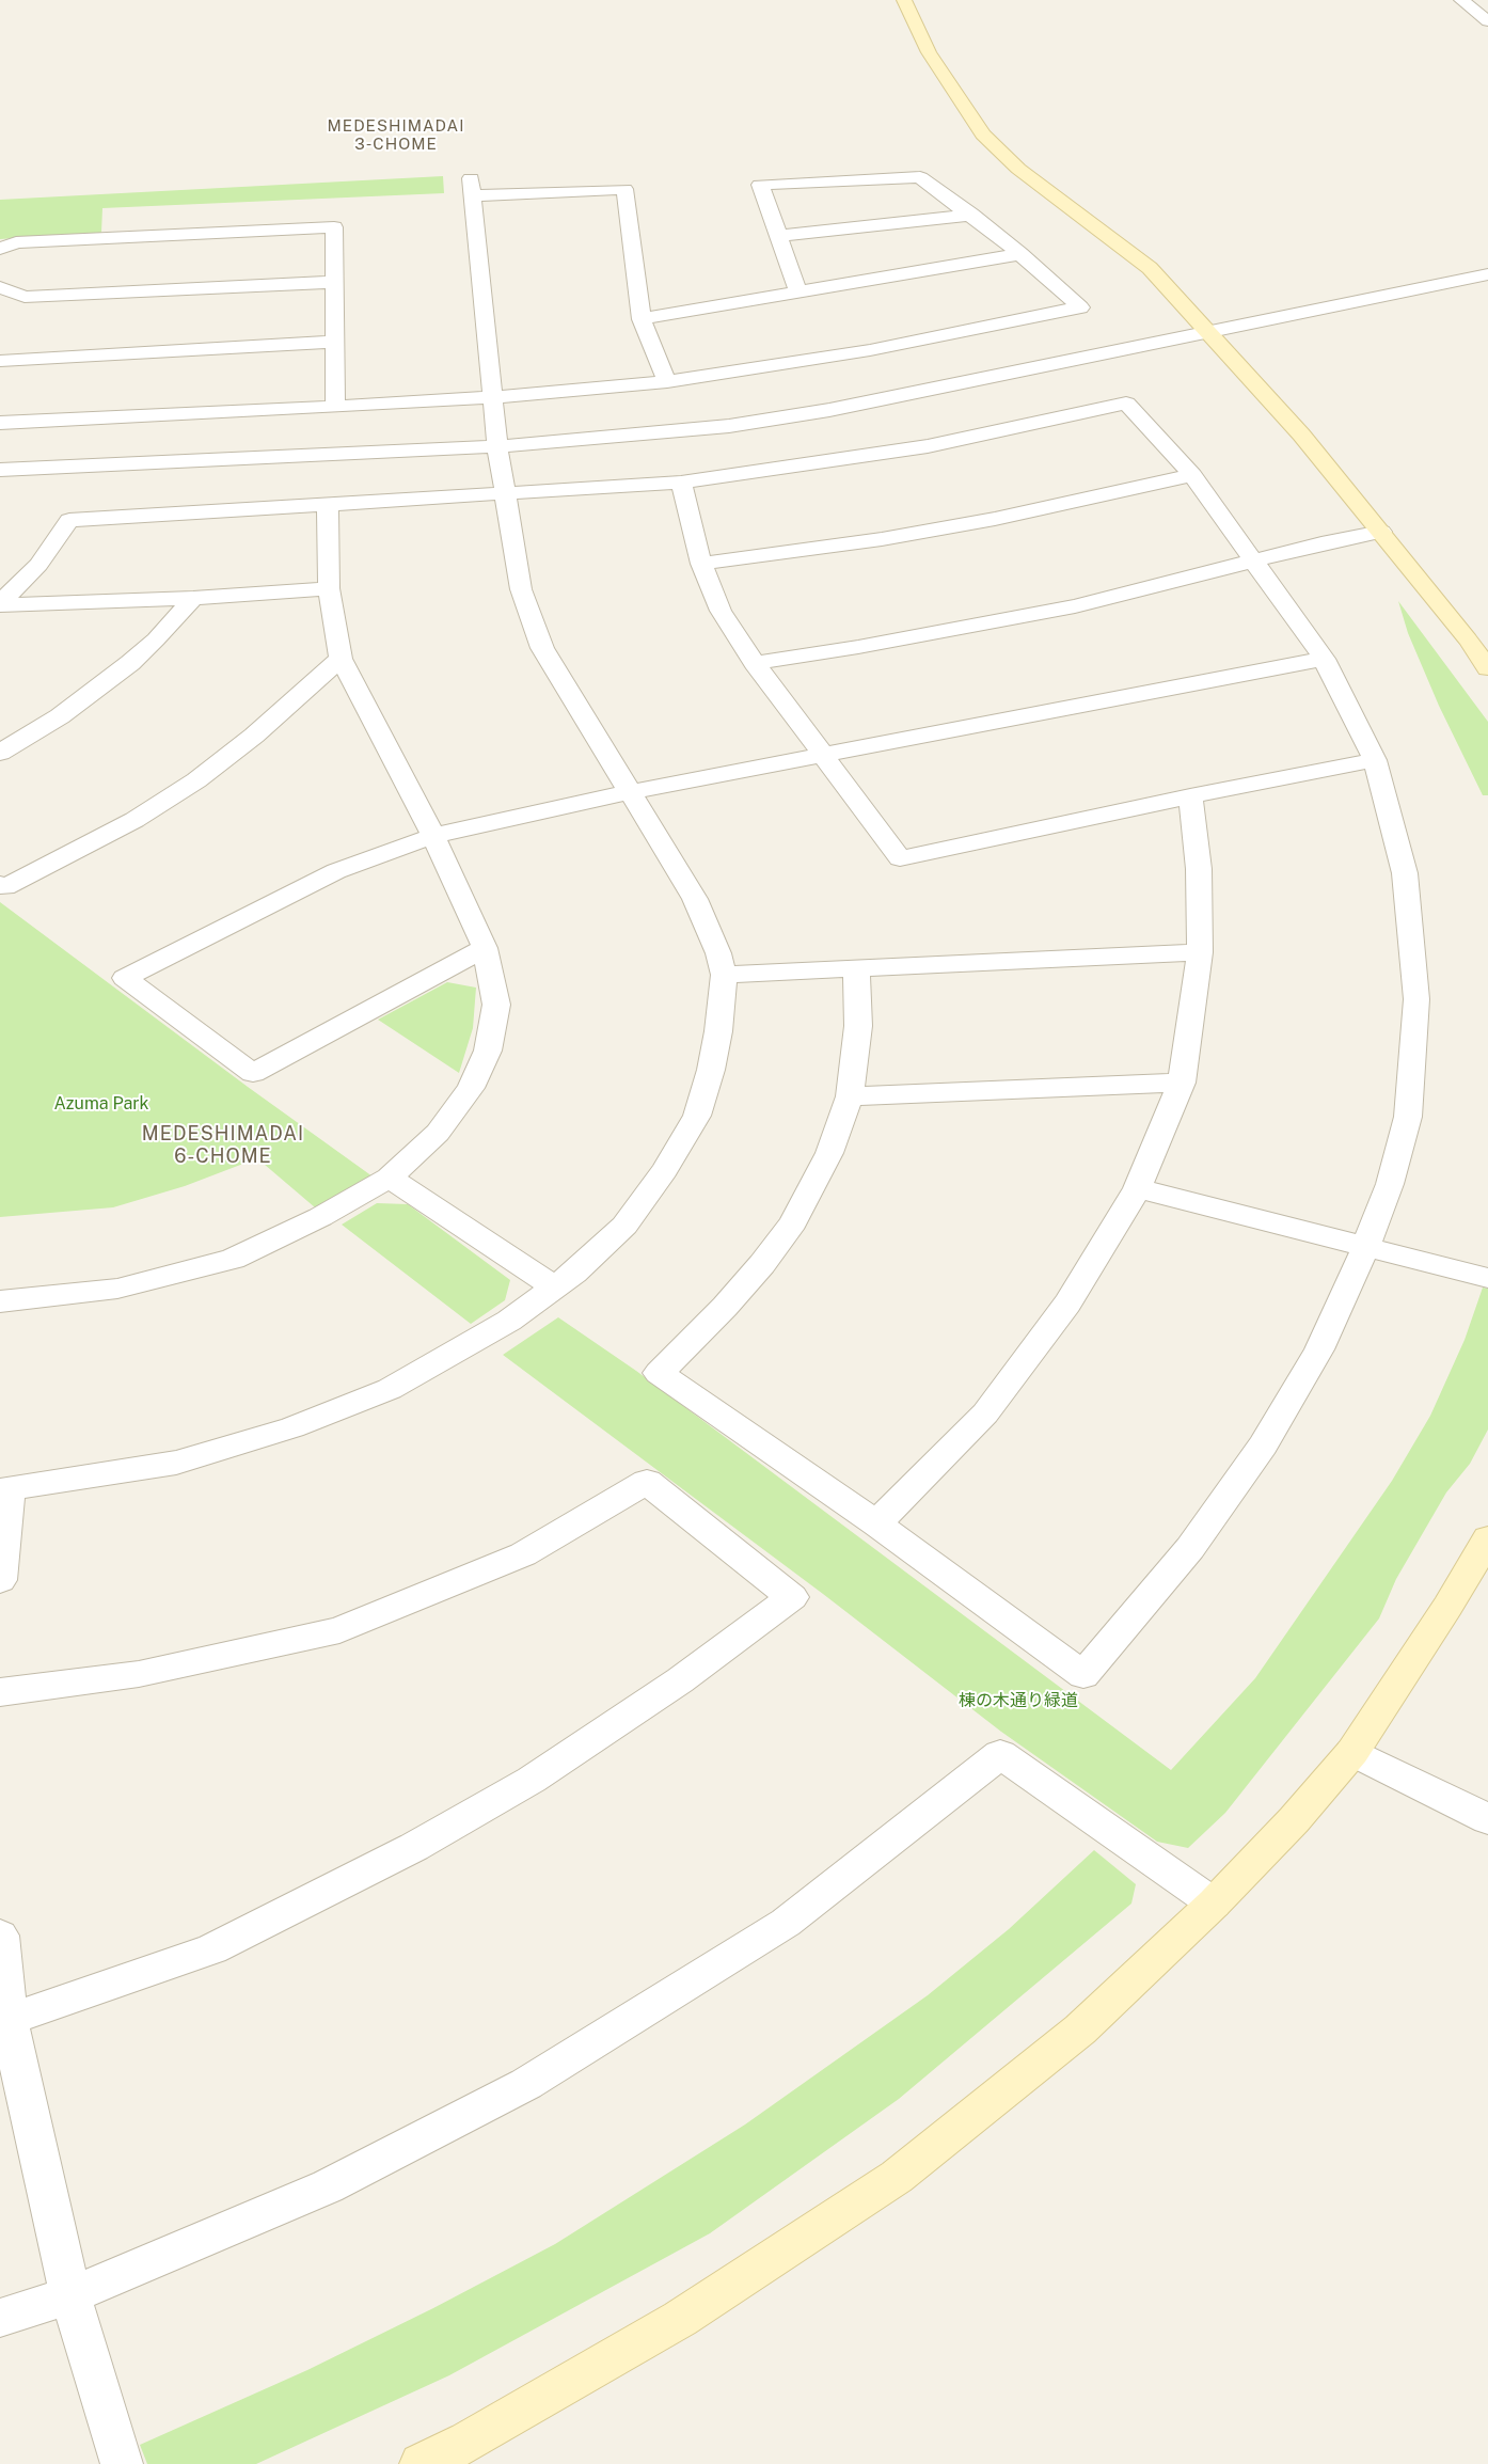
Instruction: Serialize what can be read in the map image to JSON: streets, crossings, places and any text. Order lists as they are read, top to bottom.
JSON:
{
  "districts": ["MEDESHIMADAI 3-CHOME", "MEDESHIMADAI 6-CHOME"],
  "parks": ["Azuma Park", "棟の木通り緑道"]
}
